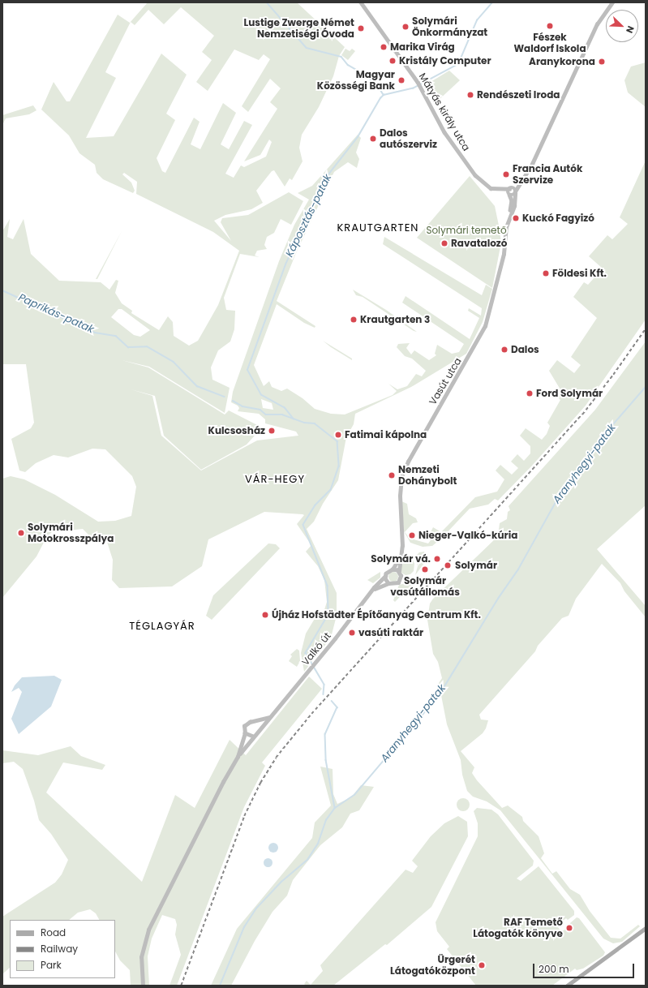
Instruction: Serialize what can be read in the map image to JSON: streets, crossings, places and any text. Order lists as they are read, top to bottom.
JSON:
{
  "streets": {
    "street": ["Mátyás király utca", "Vasút utca", "Valkó út"]
  },
  "crossings": [
    ["Mátyás király utca", "Vasút utca"],
    ["Vasút utca", "Valkó út"]
  ],
  "districts": ["KRAUTGARTEN", "VÁR-HEGY", "TÉGLAGYÁR"],
  "water": ["Káposztás-patak", "Paprikás-patak", "Aranyhegyi-patak"],
  "parks": ["Solymári temető"],
  "places": [
    "Fészek Waldorf Iskola",
    "Solymári Önkormányzat",
    "Lustige Zwerge Német Nemzetiségi Óvoda",
    "Marika Virág",
    "Kristály Computer",
    "Aranykorona",
    "Magyar Közösségi Bank",
    "Rendészeti Iroda",
    "Dalos autószerviz",
    "Francia Autók Szervize",
    "Kuckó Fagyizó",
    "Ravatalozó",
    "Földesi Kft.",
    "Krautgarten 3",
    "Dalos",
    "Ford Solymár",
    "Kulcsosház",
    "Fatimai kápolna",
    "Nemzeti Dohánybolt",
    "Solymári Motokrosszpálya",
    "Nieger-Valkó-kúria",
    "Solymár vá.",
    "Solymár",
    "Solymár vasútállomás",
    "Újház Hofstädter Építőanyag Centrum Kft.",
    "vasúti raktár",
    "RAF Temető Látogatók könyve",
    "Ürgerét Látogatóközpont"
  ],
  "legend": ["Road", "Railway", "Park"],
  "scale_bar": "200 m",
  "north": "bottom right"
}
